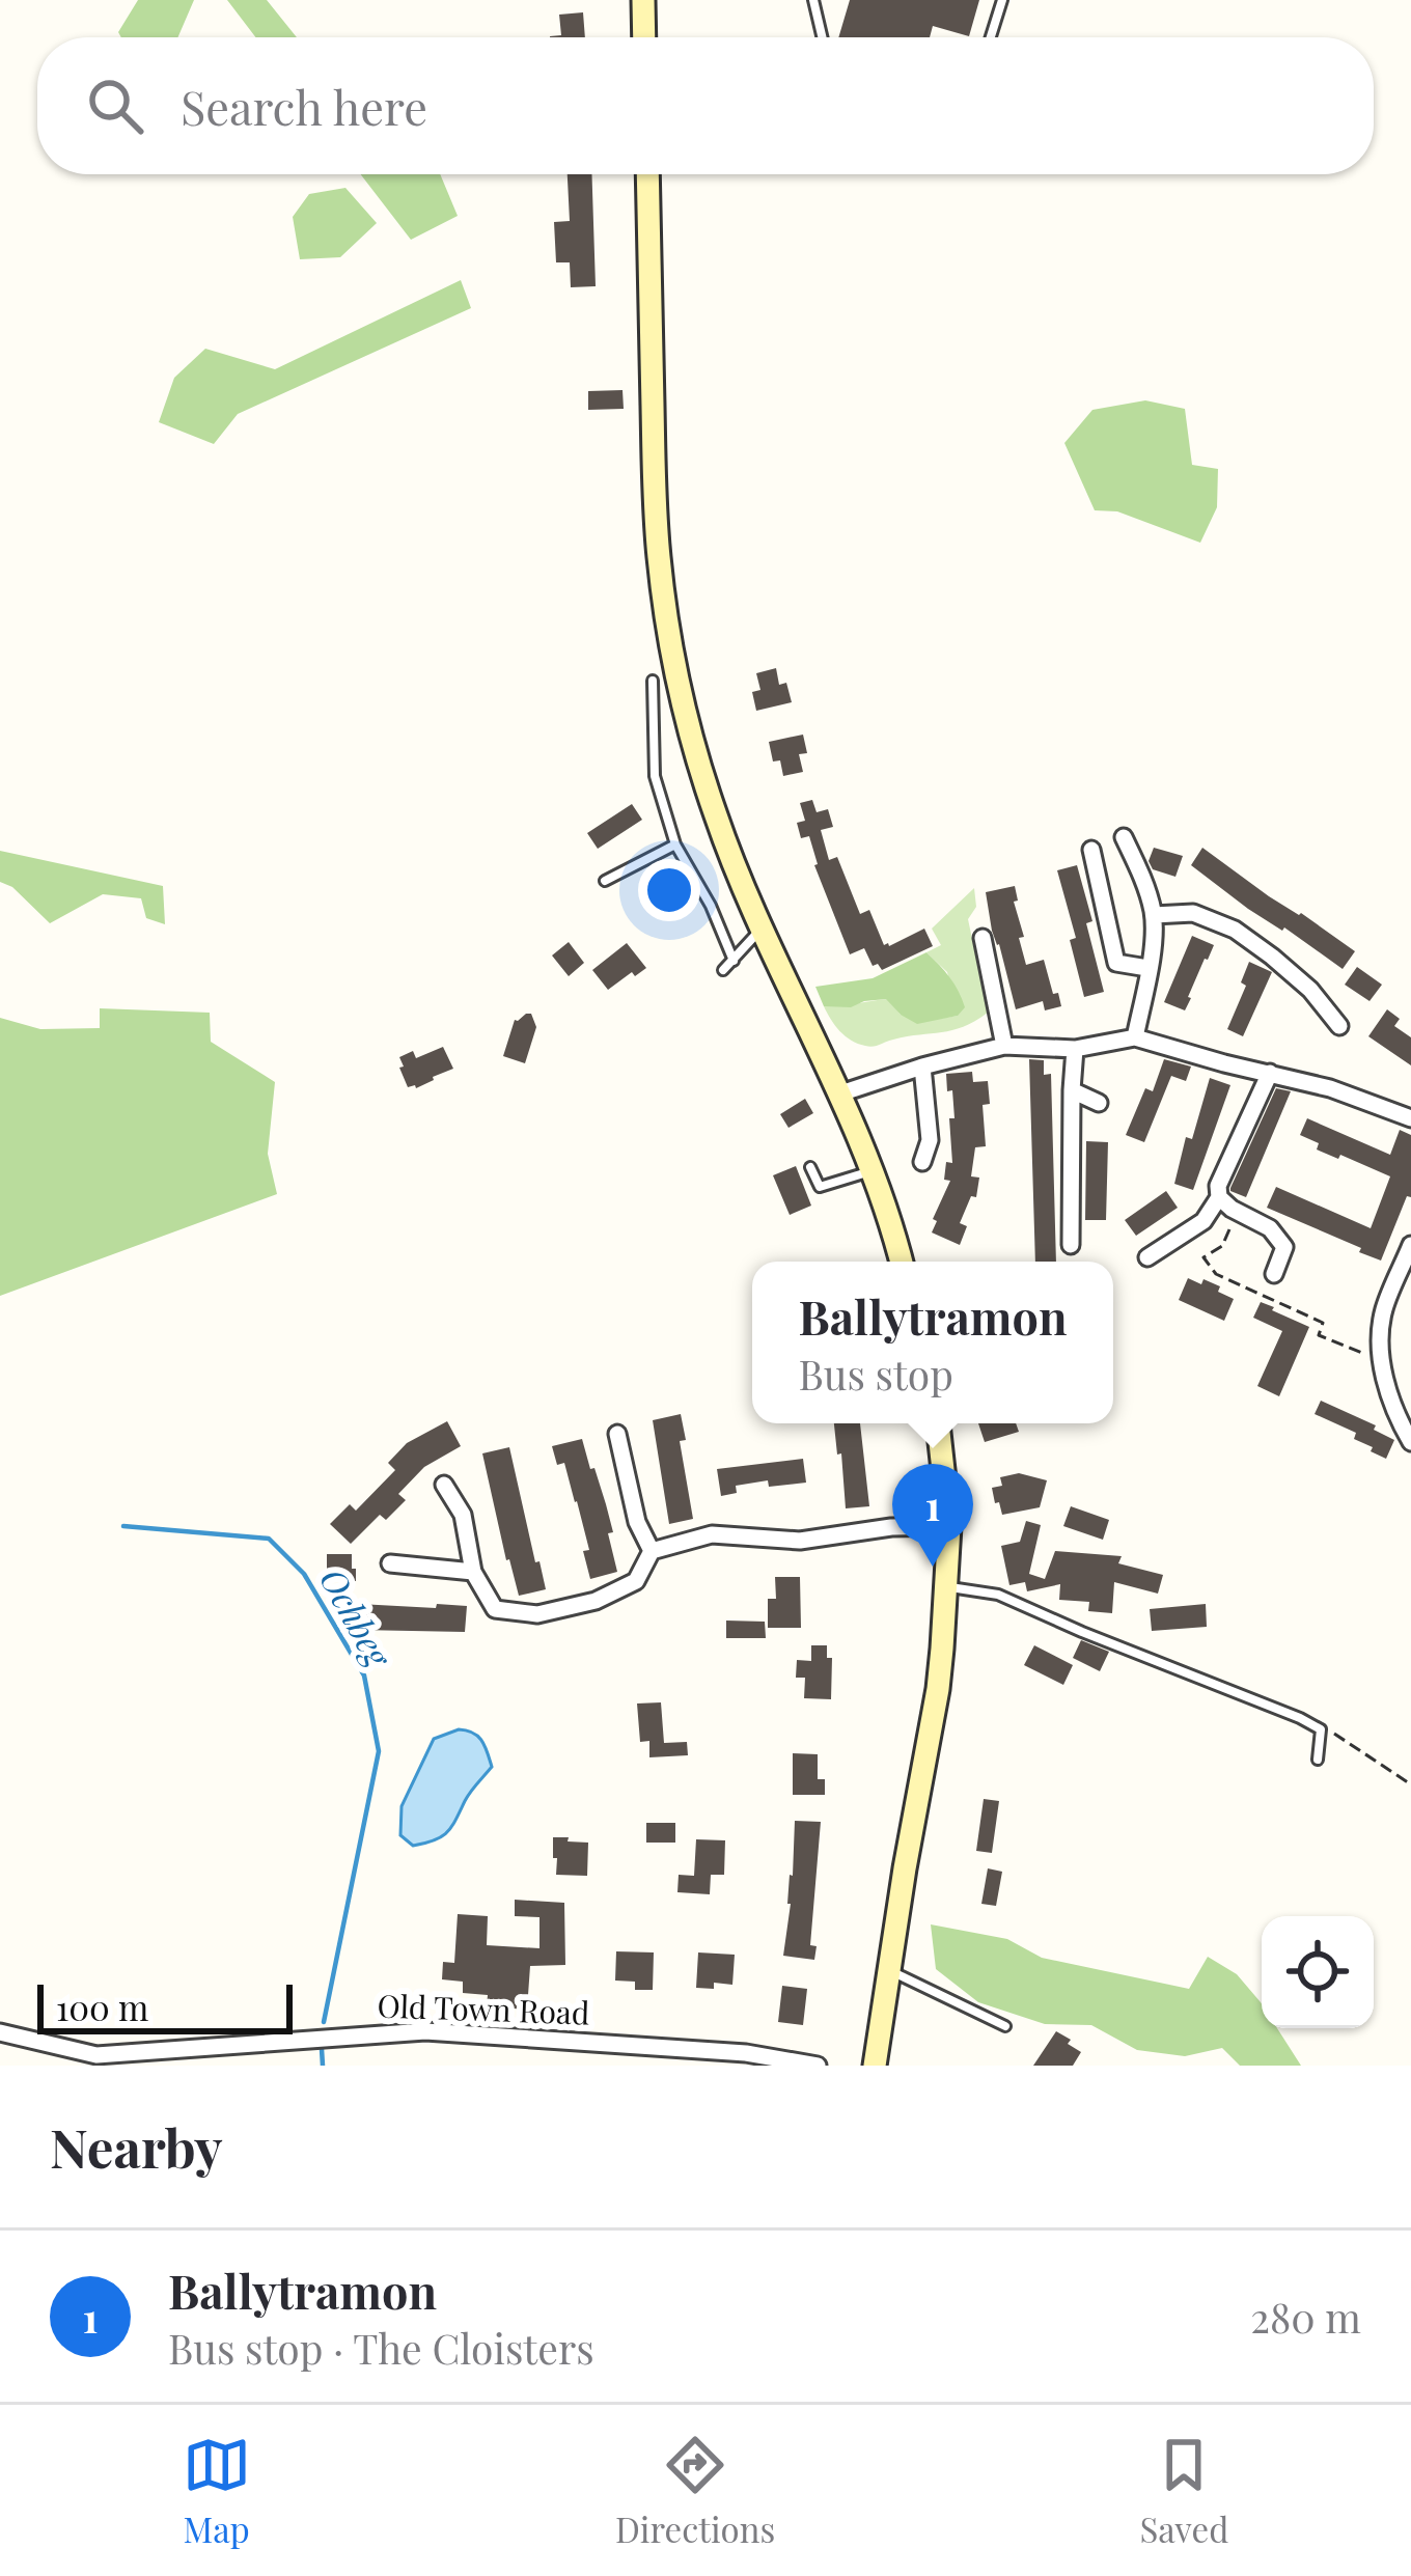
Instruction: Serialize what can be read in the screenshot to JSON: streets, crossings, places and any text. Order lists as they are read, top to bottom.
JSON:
{
  "streets": {
    "street": ["Old Town Road"]
  },
  "water": ["Ochbeg"],
  "scale_bar": "100 m",
  "page": {
    "search": "Search here",
    "popup": ["Ballytramon", "Bus stop"],
    "pins": "1",
    "scale": "100 m",
    "heading": "Nearby",
    "list": [
      {
        "mark": "1",
        "name": "Ballytramon",
        "note": "Bus stop · The Cloisters",
        "value": "280 m"
      }
    ],
    "nav": ["Map", "Directions", "Saved"]
  }
}
